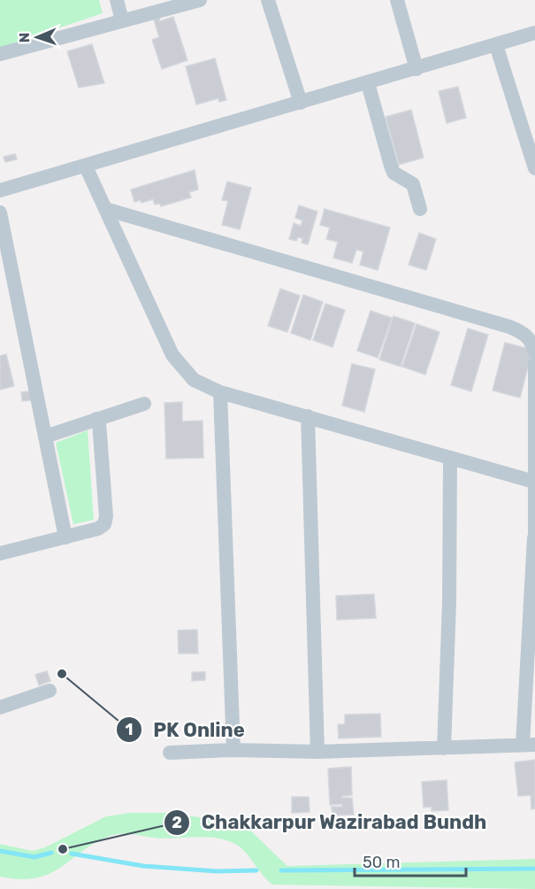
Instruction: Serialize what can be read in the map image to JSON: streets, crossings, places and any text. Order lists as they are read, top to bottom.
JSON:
{
  "places": ["PK Online", "Chakkarpur Wazirabad Bundh"],
  "scale_bar": "50 m",
  "north": "left"
}
